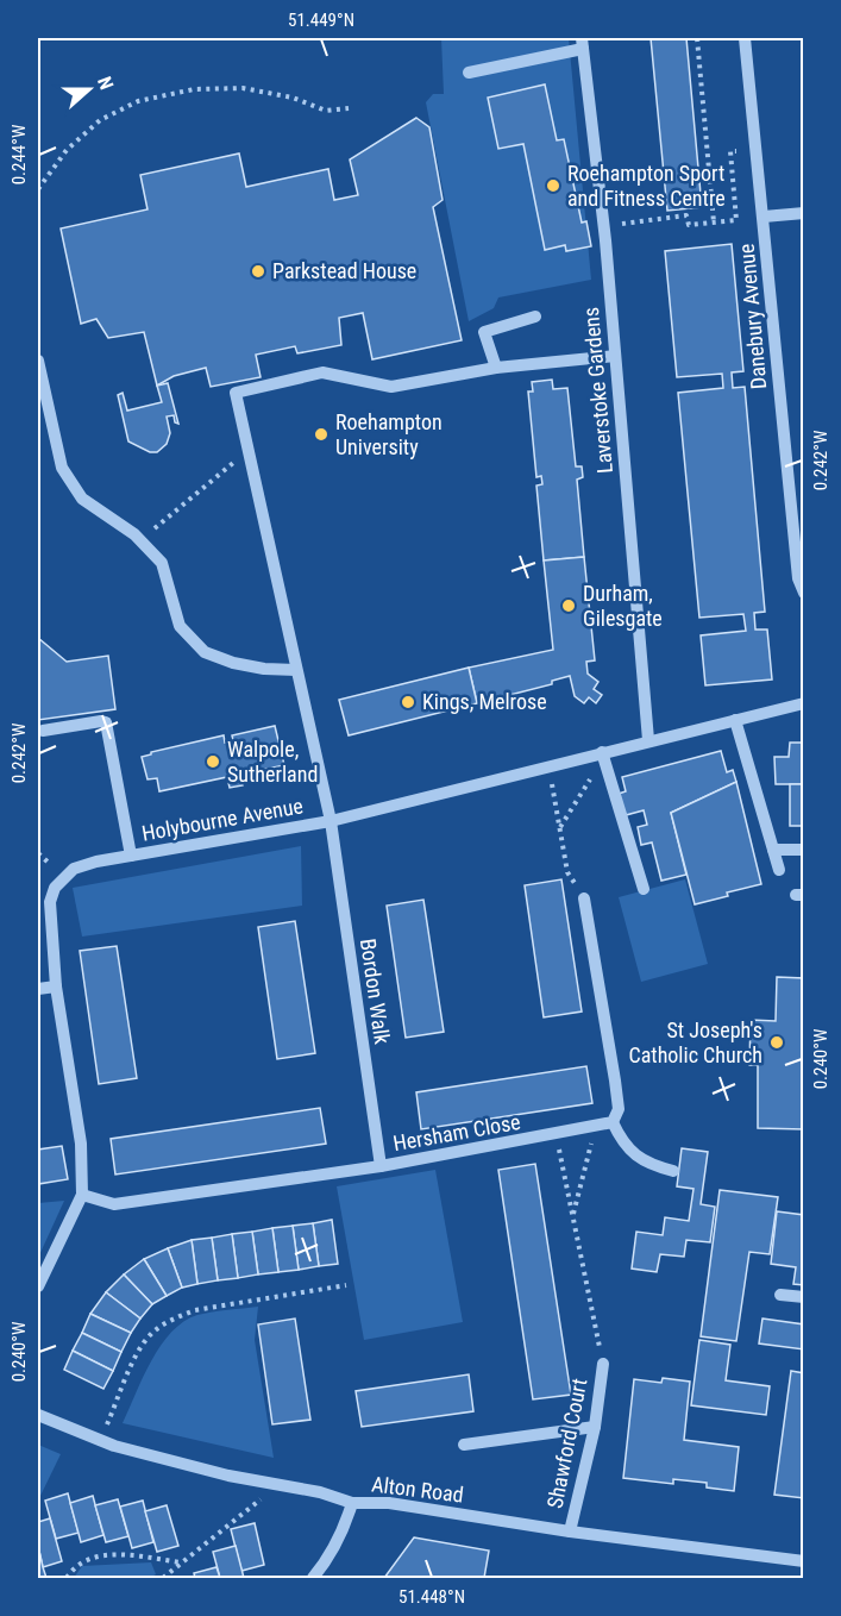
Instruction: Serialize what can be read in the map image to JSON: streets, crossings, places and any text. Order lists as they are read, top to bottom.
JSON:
{
  "streets": {
    "street": [
      "Danebury Avenue",
      "Laverstoke Gardens",
      "Holybourne Avenue",
      "Bordon Walk",
      "Hersham Close",
      "Shawford Court",
      "Alton Road"
    ]
  },
  "crossings": [
    ["Laverstoke Gardens", "Holybourne Avenue"],
    ["Holybourne Avenue", "Bordon Walk"],
    ["Holybourne Avenue", "Hersham Close"],
    ["Bordon Walk", "Hersham Close"],
    ["Shawford Court", "Alton Road"]
  ],
  "places": [
    "Roehampton Sport and Fitness Centre",
    "Parkstead House",
    "Roehampton University",
    "Durham, Gilesgate",
    "Kings, Melrose",
    "Walpole, Sutherland",
    "St Joseph's Catholic Church"
  ],
  "north": "right",
  "coordinates": [
    "51.449°N",
    "0.244°W",
    "0.242°W",
    "0.240°W",
    "51.448°N"
  ]
}
